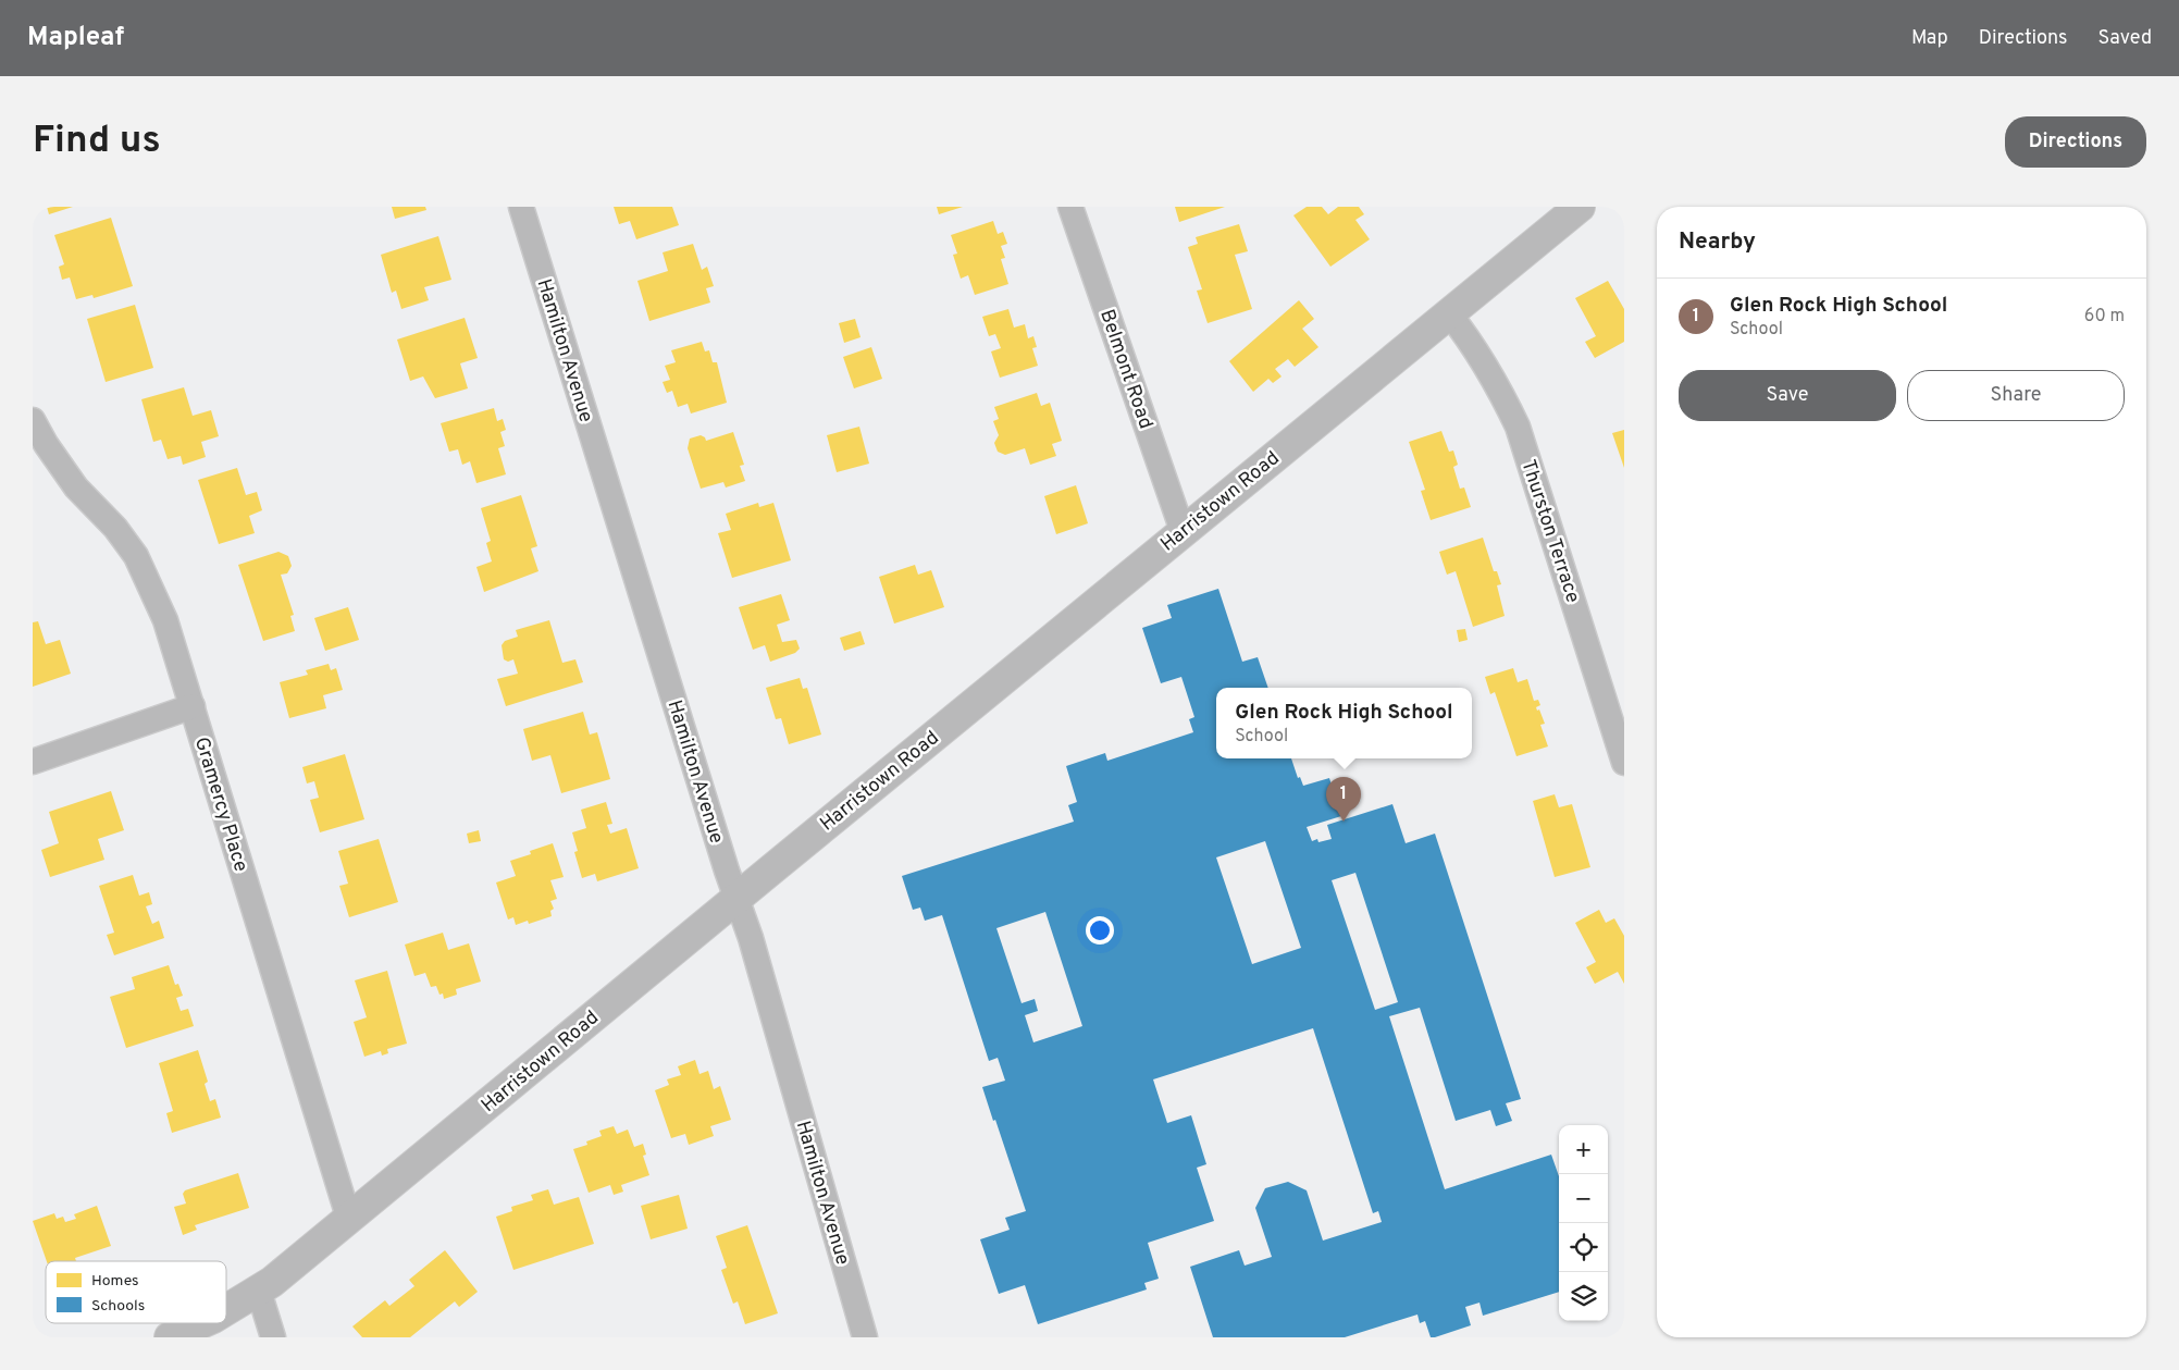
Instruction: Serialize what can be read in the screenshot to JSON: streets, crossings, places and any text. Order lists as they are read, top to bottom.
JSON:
{
  "streets": {
    "street": [
      "Hamilton Avenue",
      "Belmont Road",
      "Harristown Road",
      "Thurston Terrace",
      "Gramercy Place"
    ]
  },
  "crossings": [
    ["Hamilton Avenue", "Harristown Road"],
    ["Belmont Road", "Harristown Road"],
    ["Harristown Road", "Thurston Terrace"],
    ["Harristown Road", "Gramercy Place"]
  ],
  "legend": ["Homes", "Schools"],
  "page": {
    "header": "Mapleaf",
    "nav": ["Map", "Directions", "Saved"],
    "buttons": [
      "Directions",
      ["Save", "Share"]
    ],
    "title": "Find us",
    "heading": "Nearby",
    "list": [
      {
        "mark": "1",
        "name": "Glen Rock High School",
        "note": "School",
        "value": "60 m"
      }
    ],
    "popup": ["Glen Rock High School", "School"],
    "pins": "1",
    "map_buttons": ["+", "−"]
  }
}
